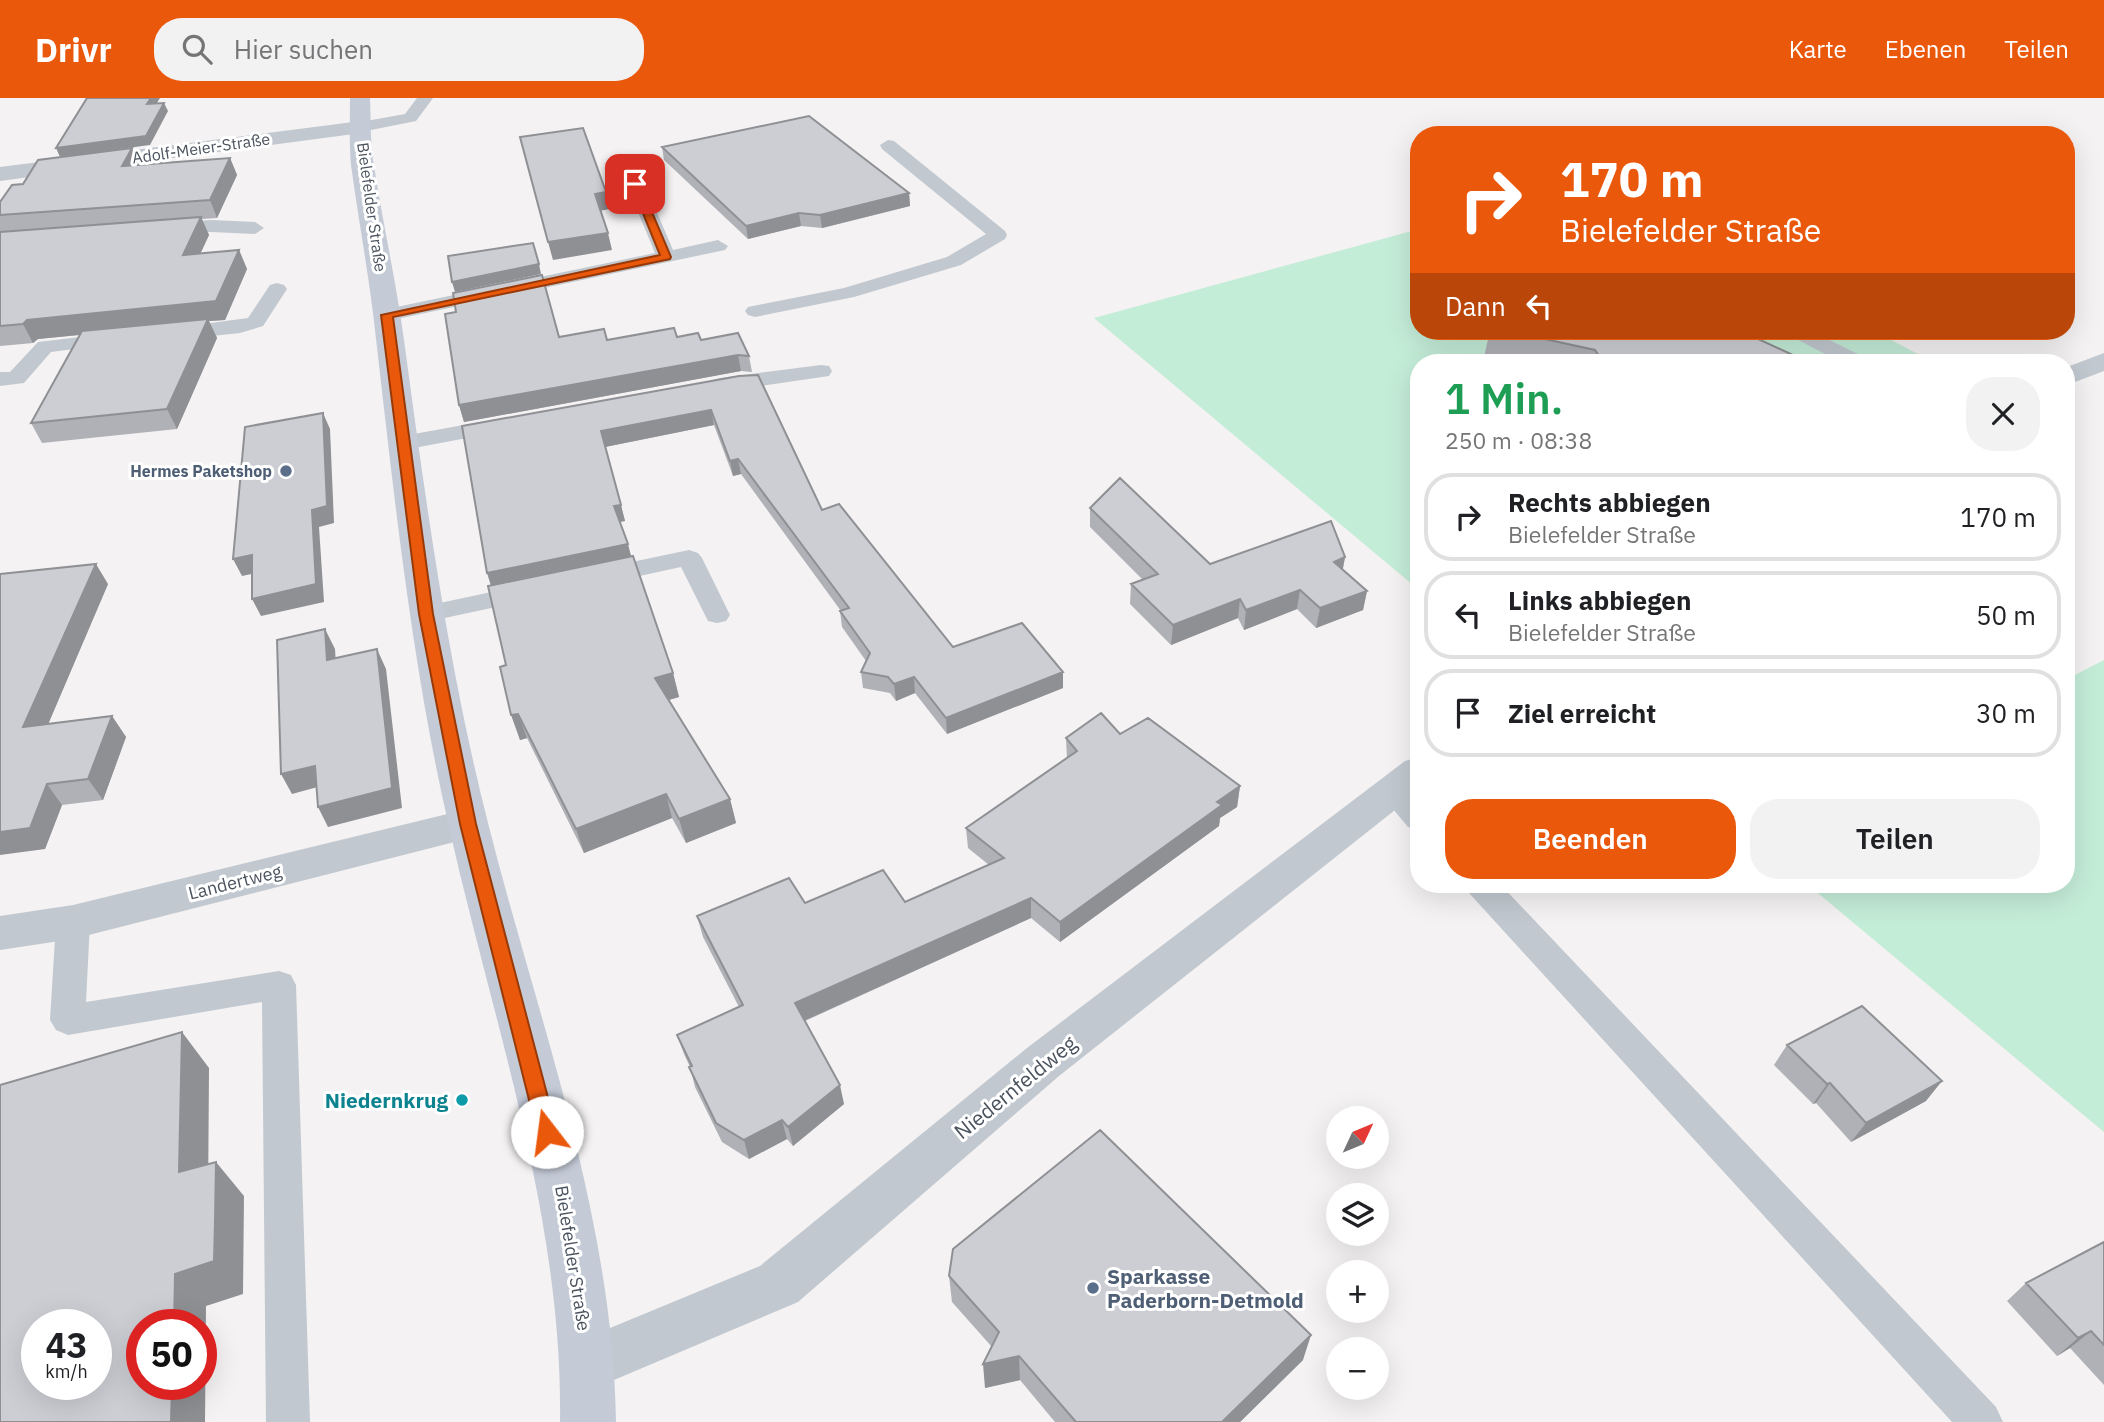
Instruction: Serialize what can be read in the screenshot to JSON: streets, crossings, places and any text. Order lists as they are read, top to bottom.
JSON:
{
  "streets": {
    "main road": ["Bielefelder Straße"],
    "street": ["Adolf-Meier-Straße", "Landertweg", "Niedernfeldweg"]
  },
  "crossings": [
    ["Adolf-Meier-Straße", "Bielefelder Straße"],
    ["Bielefelder Straße", "Landertweg"],
    ["Bielefelder Straße", "Niedernfeldweg"]
  ],
  "places": ["Hermes Paketshop", "Niedernkrug", "Sparkasse Paderborn-Detmold"],
  "north": "top right",
  "page": {
    "header": "Drivr",
    "search": "Hier suchen",
    "nav": ["Karte", "Ebenen", "Teilen"],
    "turn": ["170 m", "Bielefelder Straße"],
    "then": "Dann",
    "heading": ["1 Min.", "250 m · 08:38"],
    "list": [
      {
        "name": "Rechts abbiegen",
        "note": "Bielefelder Straße",
        "value": "170 m"
      },
      {
        "name": "Links abbiegen",
        "note": "Bielefelder Straße",
        "value": "50 m"
      },
      {
        "name": "Ziel erreicht",
        "value": "30 m"
      }
    ],
    "buttons": ["Beenden", "Teilen"],
    "map_buttons": ["+", "−"],
    "speed": "43 km/h",
    "limit": "50"
  }
}
